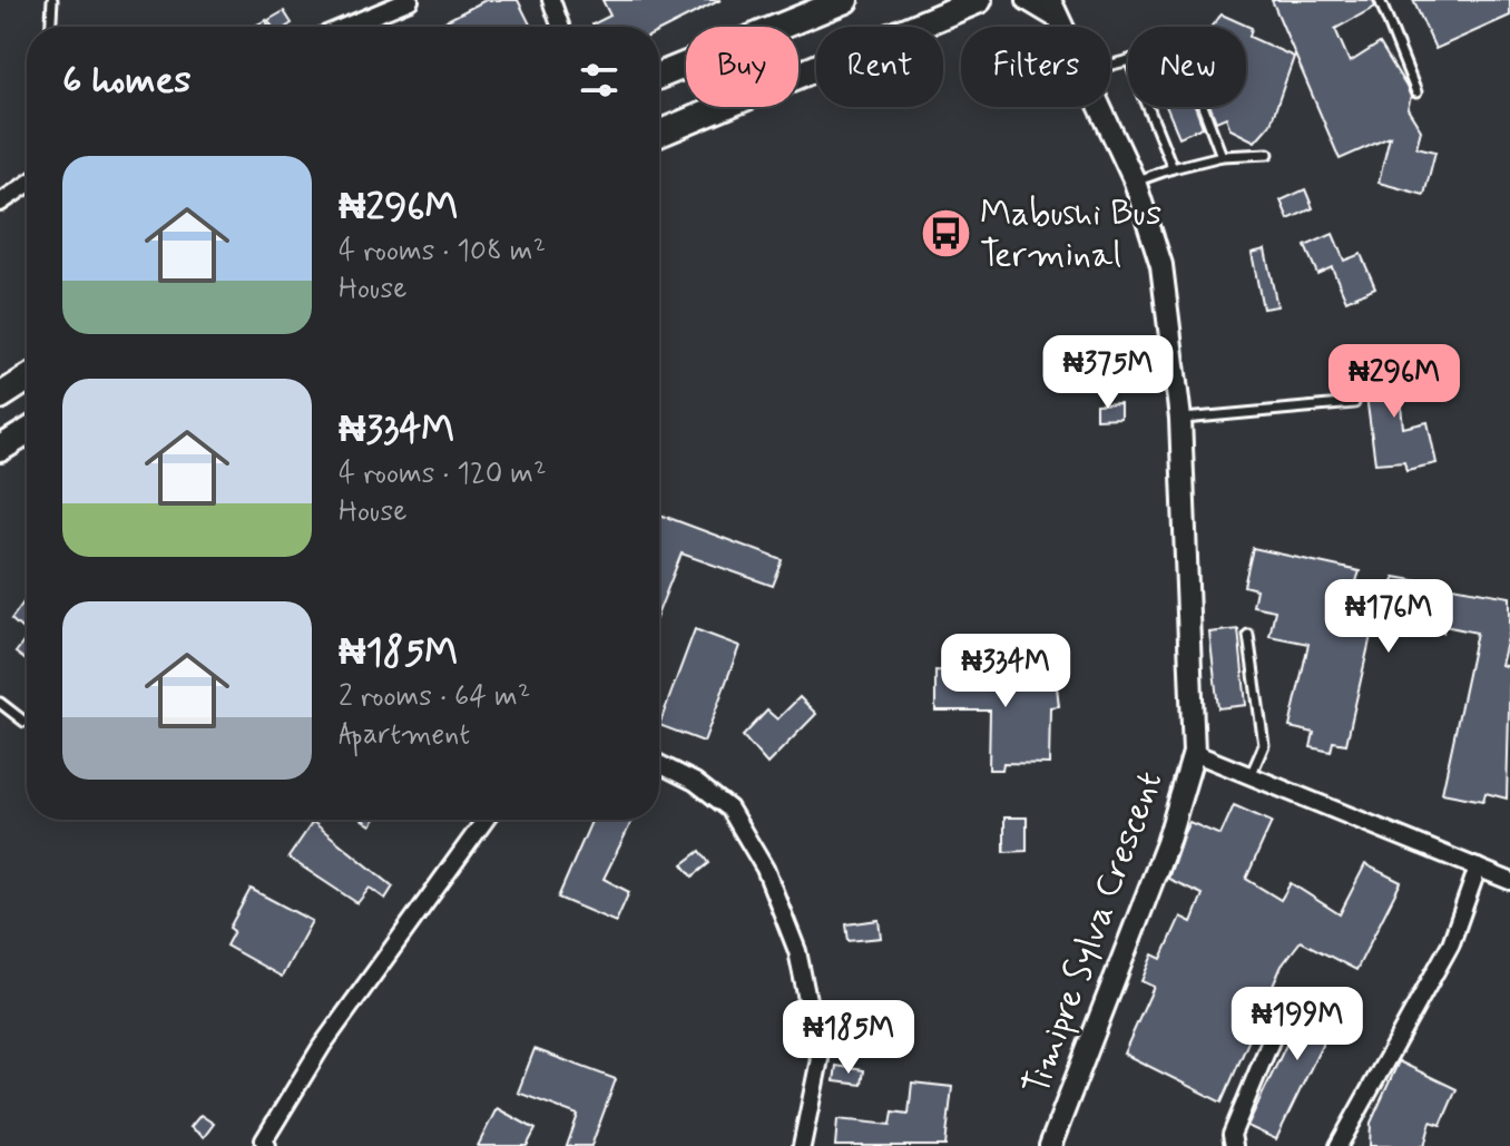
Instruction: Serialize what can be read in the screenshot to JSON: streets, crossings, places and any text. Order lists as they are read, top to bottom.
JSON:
{
  "streets": {
    "street": ["Timipre Sylva Crescent"]
  },
  "places": {
    "bus stop": ["Mabushi Bus Terminal"]
  },
  "page": {
    "chip": [
      "Buy",
      "Rent",
      "Filters",
      "New"
    ],
    "heading": "6 homes",
    "list": [
      {
        "name": "₦296M",
        "note": "4 rooms · 108 m² · House"
      },
      {
        "name": "₦334M",
        "note": "4 rooms · 120 m² · House"
      },
      {
        "name": "₦185M",
        "note": "2 rooms · 64 m² · Apartment"
      }
    ],
    "price": [
      "₦375M",
      "₦296M",
      "₦176M",
      "₦334M",
      "₦199M",
      "₦185M"
    ]
  }
}
